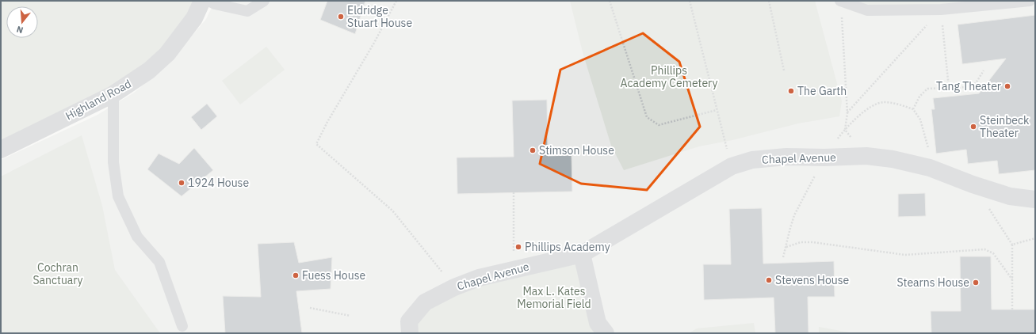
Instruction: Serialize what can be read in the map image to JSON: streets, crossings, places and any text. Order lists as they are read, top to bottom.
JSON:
{
  "streets": {
    "street": ["Highland Road", "Chapel Avenue"]
  },
  "parks": ["Phillips Academy Cemetery", "Cochran Sanctuary", "Max L. Kates Memorial Field"],
  "places": [
    "Eldridge Stuart House",
    "Tang Theater",
    "The Garth",
    "Steinbeck Theater",
    "Stimson House",
    "1924 House",
    "Phillips Academy",
    "Fuess House",
    "Stevens House",
    "Stearns House"
  ],
  "north": "bottom"
}
